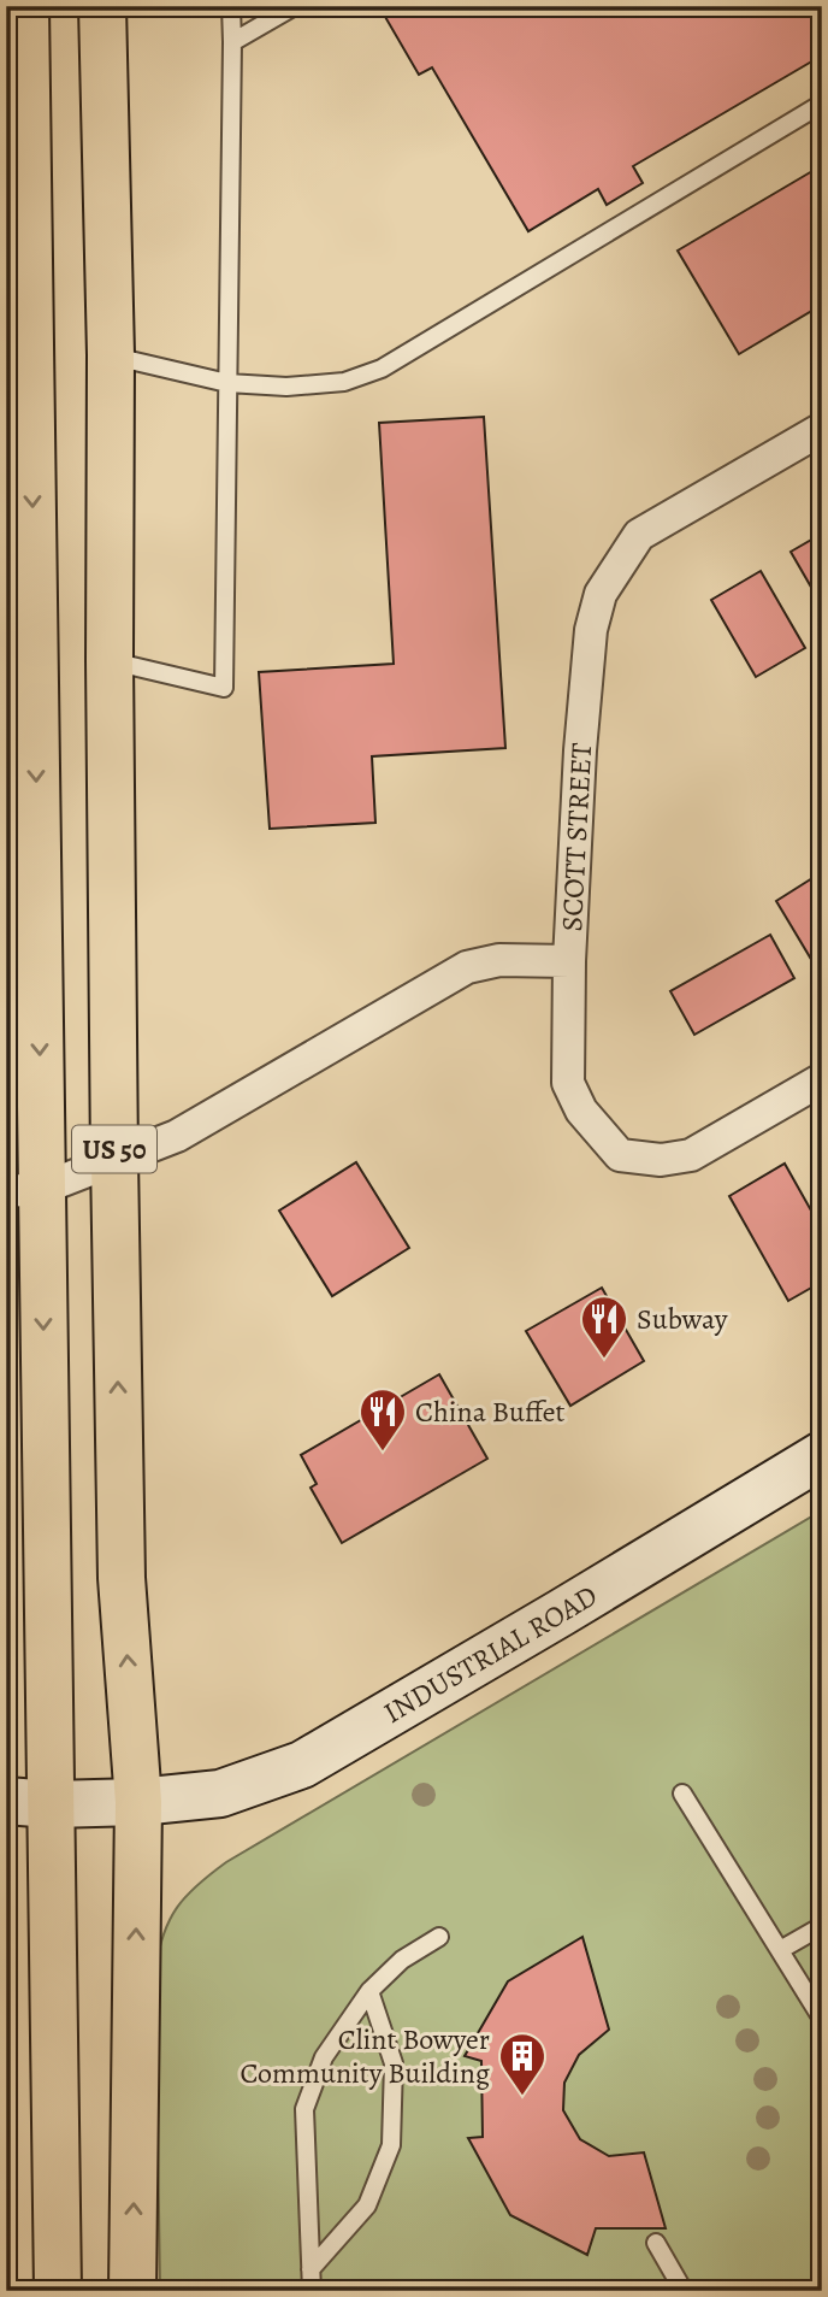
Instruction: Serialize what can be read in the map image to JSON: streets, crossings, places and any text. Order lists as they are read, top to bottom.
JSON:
{
  "streets": {
    "main road": ["US 50", "INDUSTRIAL ROAD"],
    "street": ["SCOTT STREET"]
  },
  "crossings": [
    ["SCOTT STREET", "US 50"],
    ["US 50", "INDUSTRIAL ROAD"]
  ],
  "places": {
    "restaurant": ["Subway", "China Buffet"],
    "building": ["Clint Bowyer Community Building"]
  }
}
